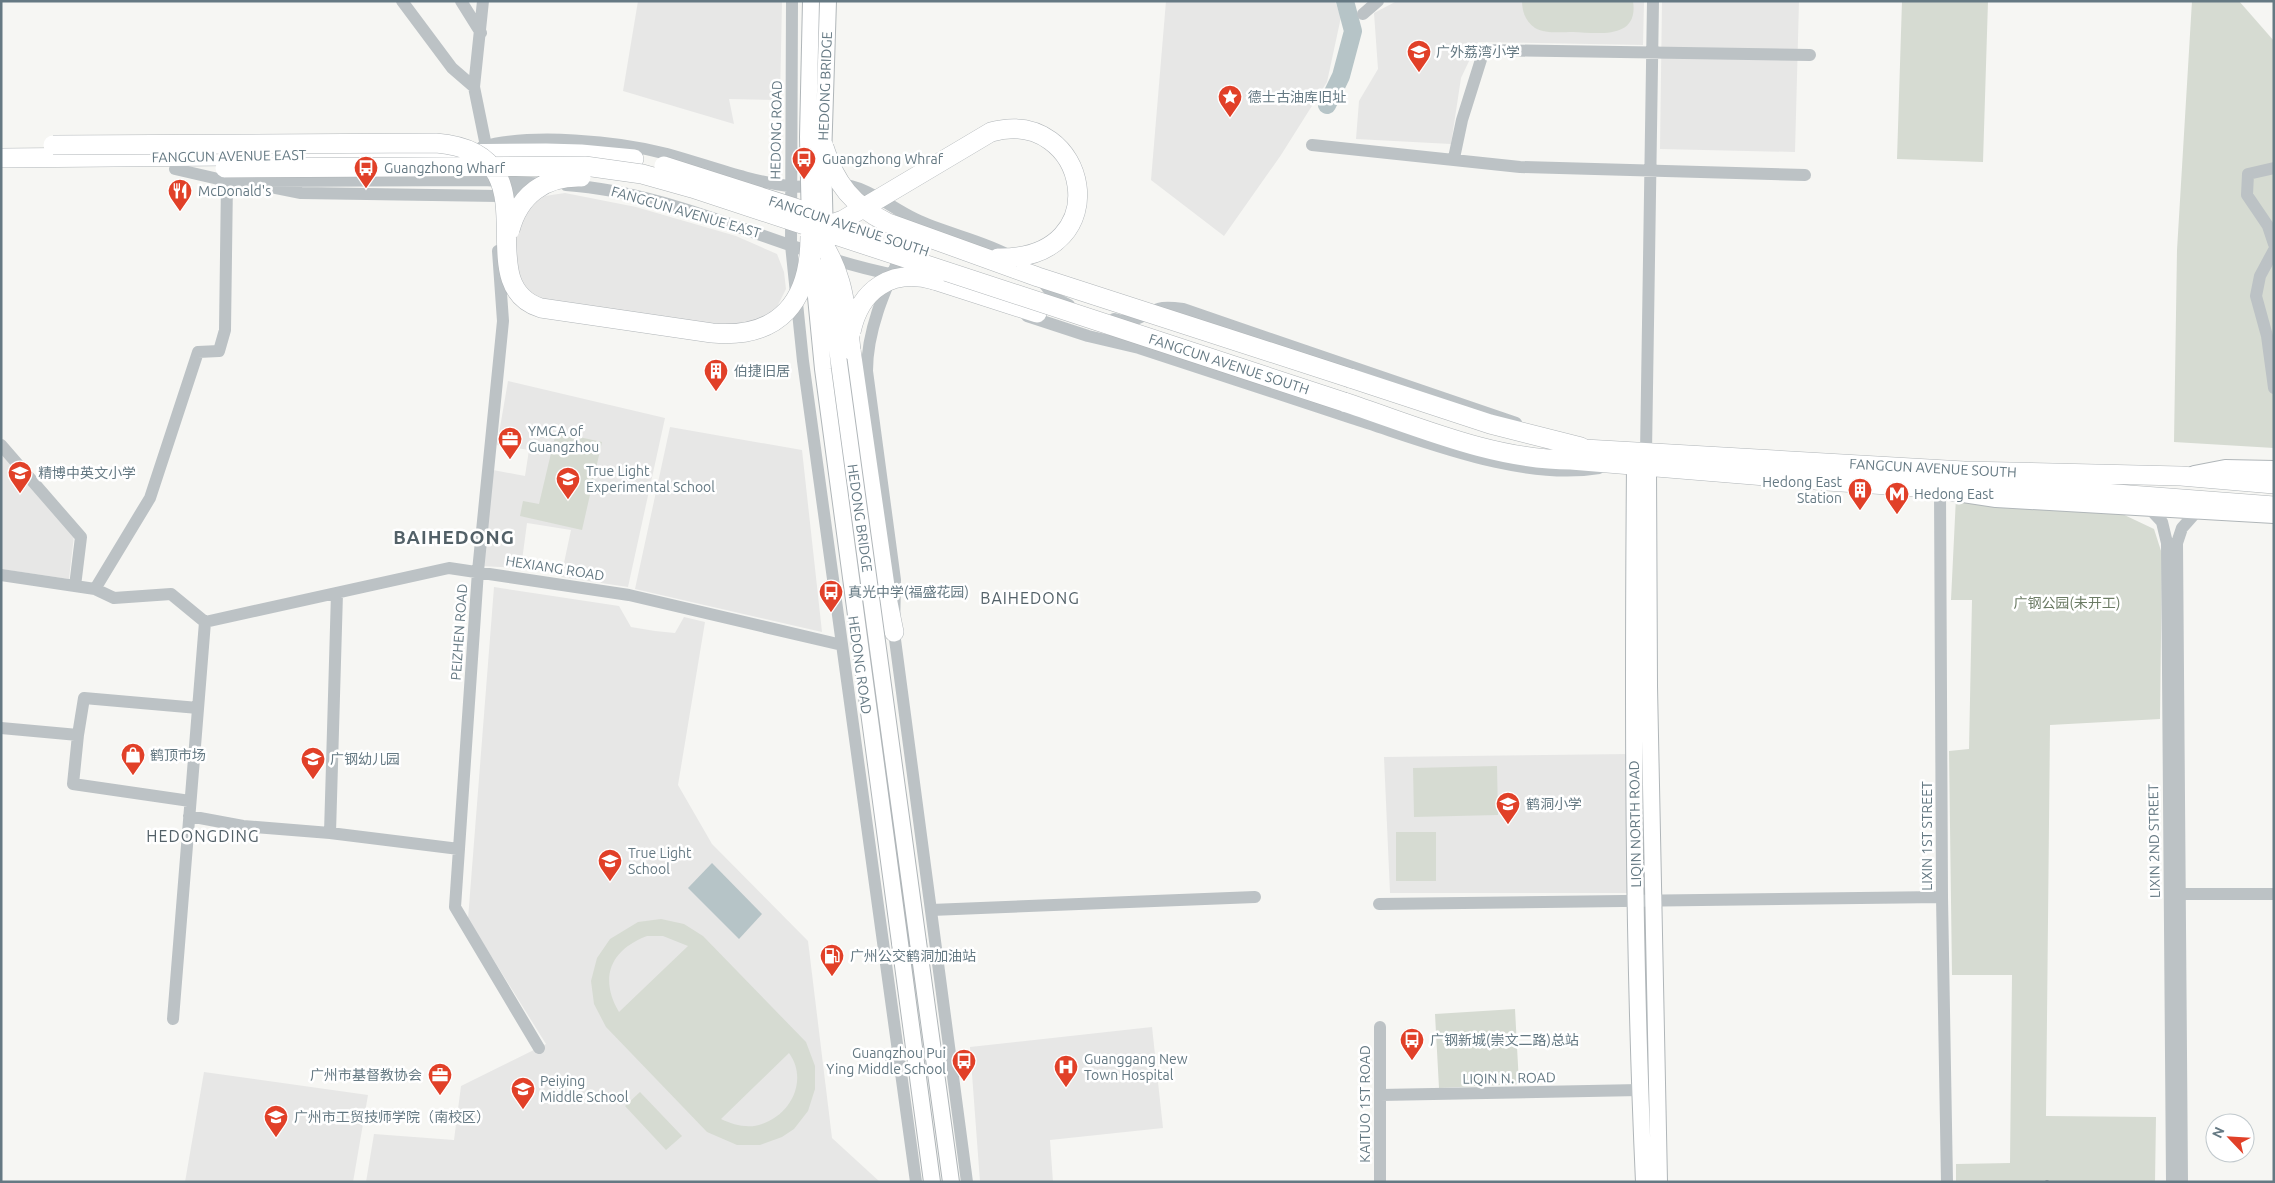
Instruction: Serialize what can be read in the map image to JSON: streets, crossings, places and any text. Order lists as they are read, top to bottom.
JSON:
{
  "streets": {
    "highway": ["FANGCUN AVENUE EAST", "FANGCUN AVENUE SOUTH"],
    "main road": ["HEDONG BRIDGE", "LIQIN NORTH ROAD"],
    "street": [
      "HEDONG ROAD",
      "HEXIANG ROAD",
      "PEIZHEN ROAD",
      "LIXIN 1ST STREET",
      "LIXIN 2ND STREET",
      "LIQIN N. ROAD",
      "KAITUO 1ST ROAD"
    ]
  },
  "crossings": [
    ["HEDONG ROAD", "FANGCUN AVENUE EAST"],
    ["HEDONG ROAD", "HEXIANG ROAD"],
    ["FANGCUN AVENUE EAST", "FANGCUN AVENUE SOUTH"],
    ["FANGCUN AVENUE SOUTH", "LIQIN NORTH ROAD"],
    ["FANGCUN AVENUE SOUTH", "LIXIN 1ST STREET"],
    ["FANGCUN AVENUE SOUTH", "LIXIN 2ND STREET"],
    ["HEXIANG ROAD", "PEIZHEN ROAD"],
    ["LIQIN NORTH ROAD", "LIQIN N. ROAD"],
    ["LIQIN N. ROAD", "KAITUO 1ST ROAD"]
  ],
  "districts": ["BAIHEDONG", "BAIHEDONG", "HEDONGDING"],
  "parks": ["广钢公园(未开工)"],
  "places": {
    "school or university": [
      "广外荔湾小学",
      "精博中英文小学",
      "True Light Experimental School",
      "广钢幼儿园",
      "鹤洞小学",
      "True Light School",
      "Peiying Middle School",
      "广州市工贸技师学院（南校区）"
    ],
    "place": ["德士古油库旧址"],
    "bus stop": [
      "Guangzhong Whraf",
      "Guangzhong Wharf",
      "真光中学(福盛花园)",
      "广钢新城(崇文二路)总站",
      "Guangzhou Pui Ying Middle School"
    ],
    "restaurant": ["McDonald's"],
    "building": ["伯捷旧居", "Hedong East Station"],
    "office": ["YMCA of Guangzhou", "广州市基督教协会"],
    "metro station": ["Hedong East"],
    "shop": ["鹤顶市场"],
    "fuel station": ["广州公交鹤洞加油站"],
    "hospital": ["Guanggang New Town Hospital"]
  },
  "north": "top left"
}
